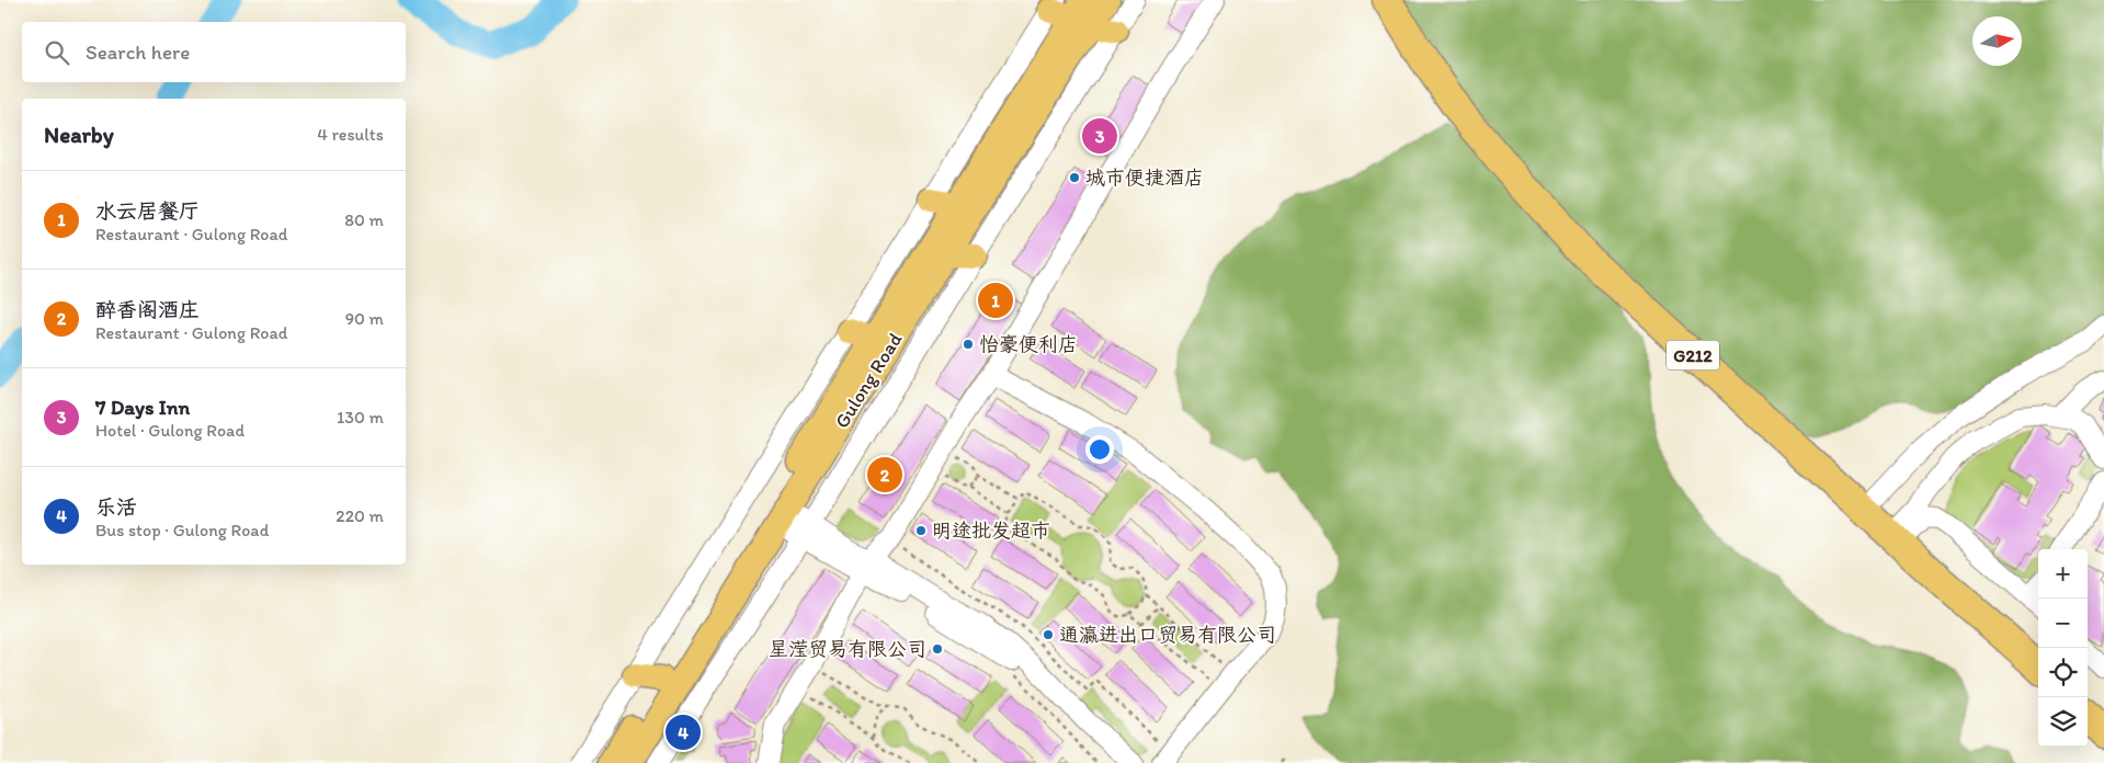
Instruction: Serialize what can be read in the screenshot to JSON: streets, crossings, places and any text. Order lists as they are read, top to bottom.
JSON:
{
  "streets": {
    "highway": ["G212"],
    "main road": ["Gulong Road"]
  },
  "places": [
    "城市便捷酒店",
    "怡豪便利店",
    "明途批发超市",
    "通瀛进出口贸易有限公司",
    "星滢贸易有限公司"
  ],
  "north": "right",
  "page": {
    "search": "Search here",
    "heading": ["Nearby", "4 results"],
    "pins": [
      "3",
      "1",
      "2",
      "4"
    ],
    "list": [
      {
        "mark": "1",
        "name": "水云居餐厅",
        "note": "Restaurant · Gulong Road",
        "value": "80 m"
      },
      {
        "mark": "2",
        "name": "醉香阁酒庄",
        "note": "Restaurant · Gulong Road",
        "value": "90 m"
      },
      {
        "mark": "3",
        "name": "7 Days Inn",
        "note": "Hotel · Gulong Road",
        "value": "130 m"
      },
      {
        "mark": "4",
        "name": "乐活",
        "note": "Bus stop · Gulong Road",
        "value": "220 m"
      }
    ],
    "map_buttons": ["+", "−"]
  }
}
